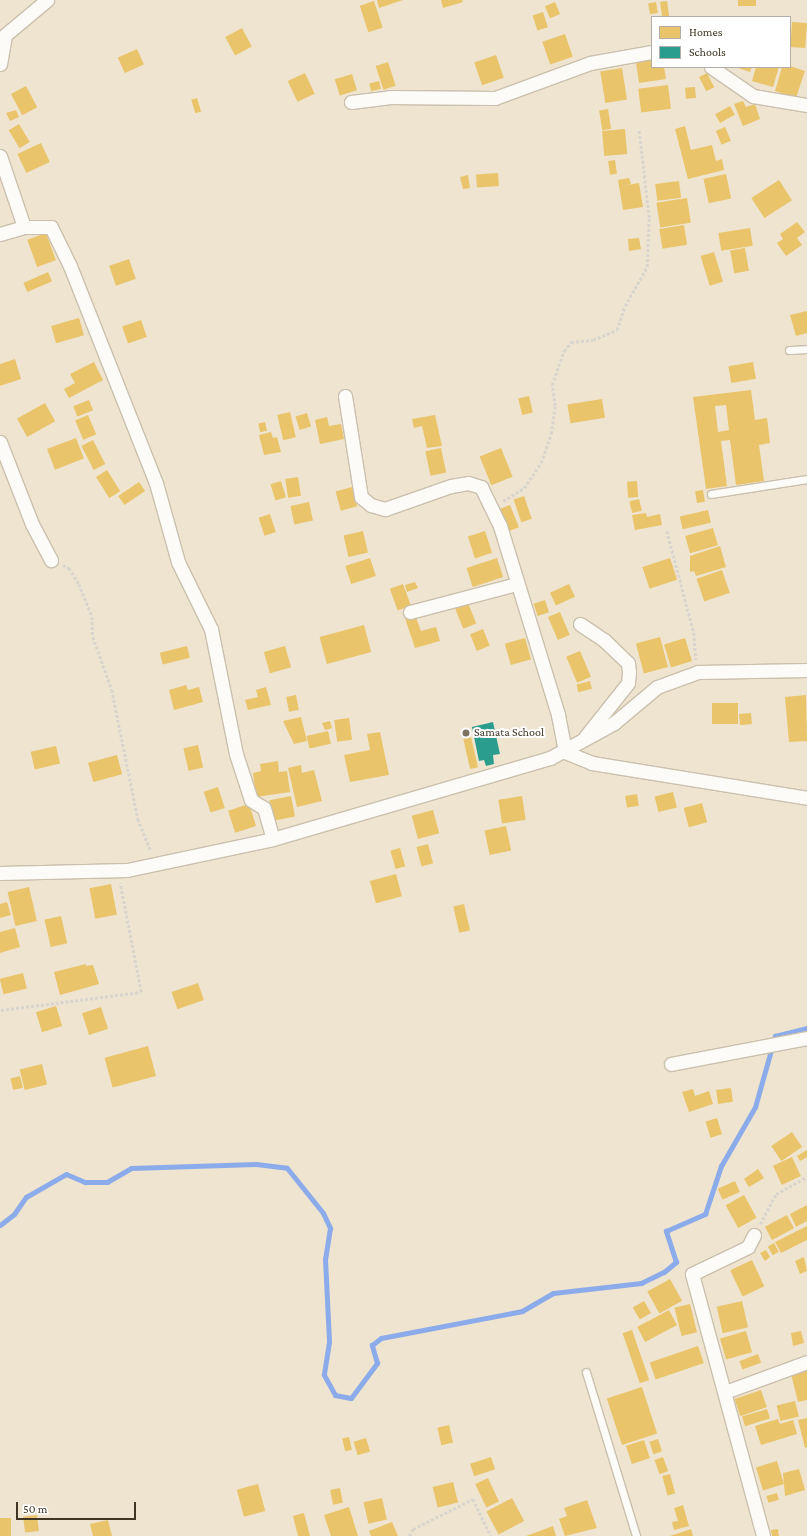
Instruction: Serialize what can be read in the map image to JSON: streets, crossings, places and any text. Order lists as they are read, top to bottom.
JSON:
{
  "places": ["Samata School"],
  "legend": ["Homes", "Schools"],
  "scale_bar": "50 m"
}
